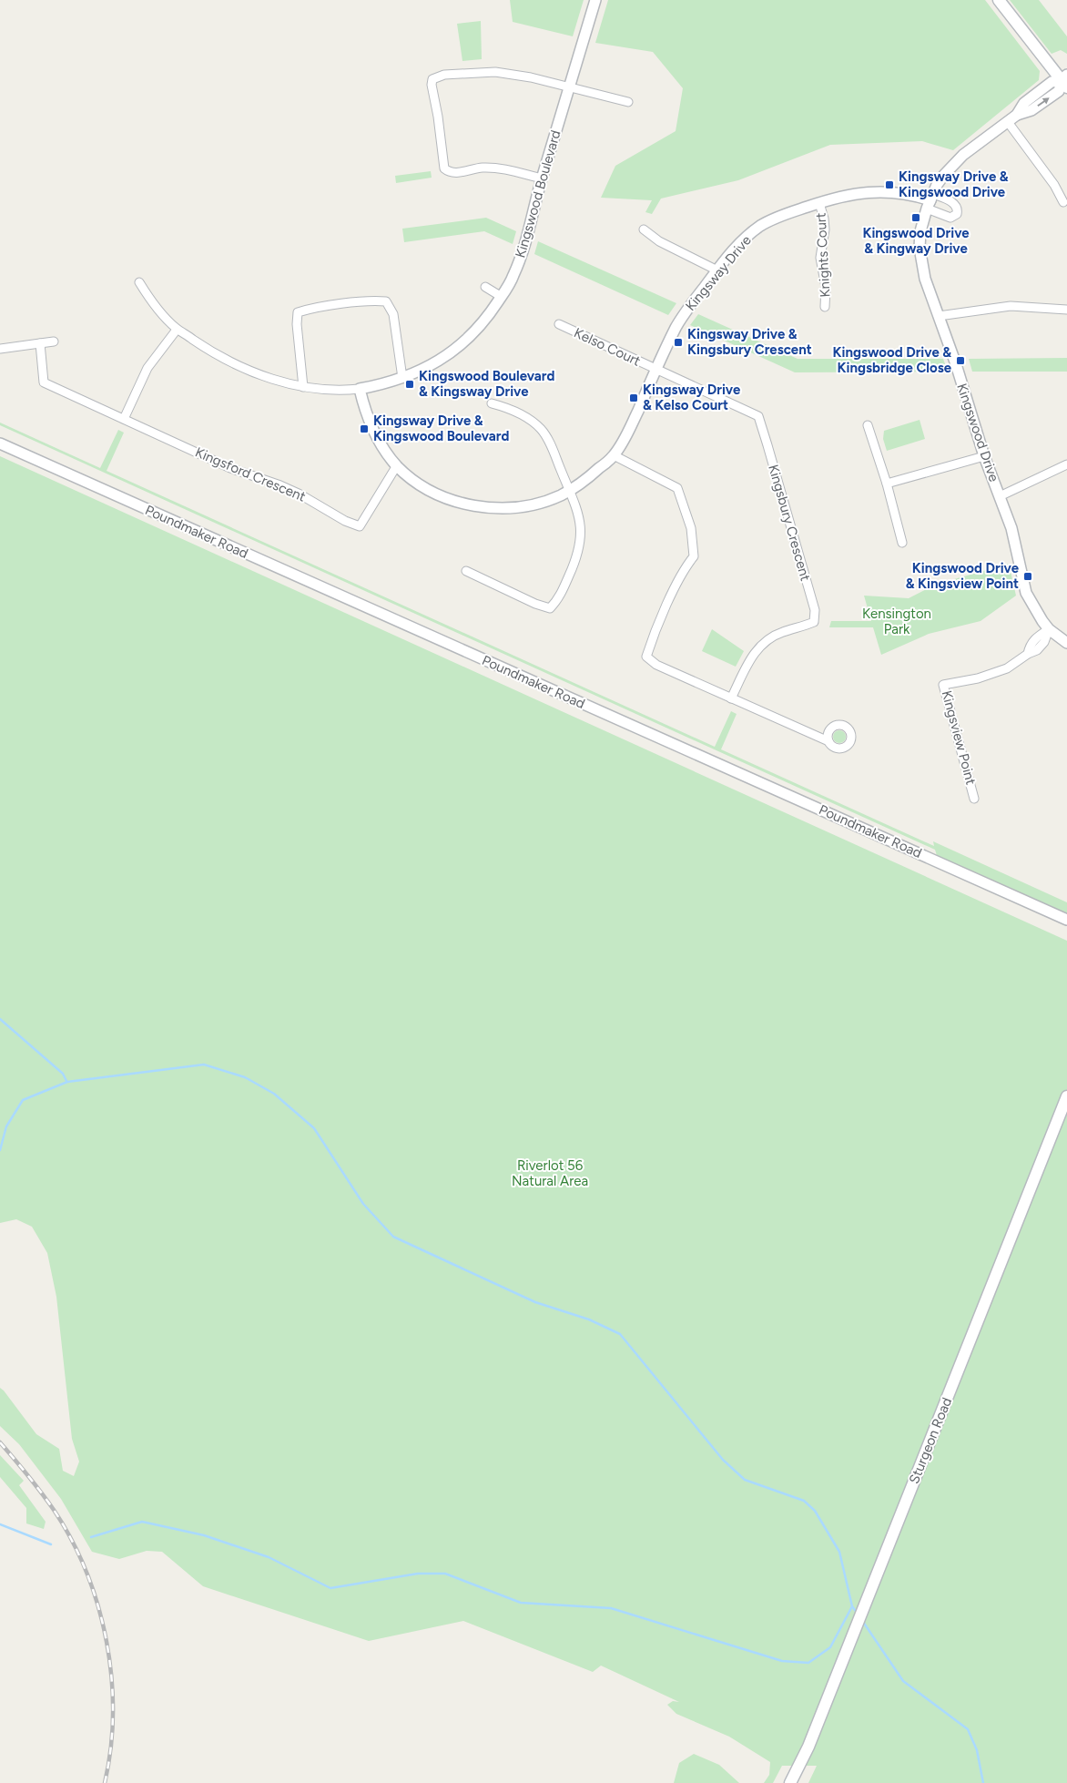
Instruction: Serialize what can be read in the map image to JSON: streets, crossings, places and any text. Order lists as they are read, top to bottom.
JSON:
{
  "streets": {
    "main road": ["Sturgeon Road"],
    "street": [
      "Kingswood Boulevard",
      "Knights Court",
      "Kingsway Drive",
      "Kelso Court",
      "Kingswood Drive",
      "Kingsford Crescent",
      "Kingsbury Crescent",
      "Poundmaker Road",
      "Kingsview Point"
    ]
  },
  "crossings": [
    ["Kingswood Boulevard", "Kingsway Drive"],
    ["Knights Court", "Kingsway Drive"],
    ["Kingsway Drive", "Kelso Court"],
    ["Kingsway Drive", "Kingswood Drive"],
    ["Kingsway Drive", "Kingsford Crescent"],
    ["Kingsway Drive", "Kingsbury Crescent"],
    ["Kelso Court", "Kingsbury Crescent"],
    ["Kingswood Drive", "Kingsview Point"]
  ],
  "parks": ["Kensington Park", "Riverlot 56 Natural Area"],
  "places": {
    "transit": [
      "Kingsway Drive & Kingswood Drive",
      "Kingswood Drive & Kingway Drive",
      "Kingsway Drive & Kingsbury Crescent",
      "Kingswood Drive & Kingsbridge Close",
      "Kingswood Boulevard & Kingsway Drive",
      "Kingsway Drive & Kelso Court",
      "Kingsway Drive & Kingswood Boulevard",
      "Kingswood Drive & Kingsview Point"
    ]
  }
}
